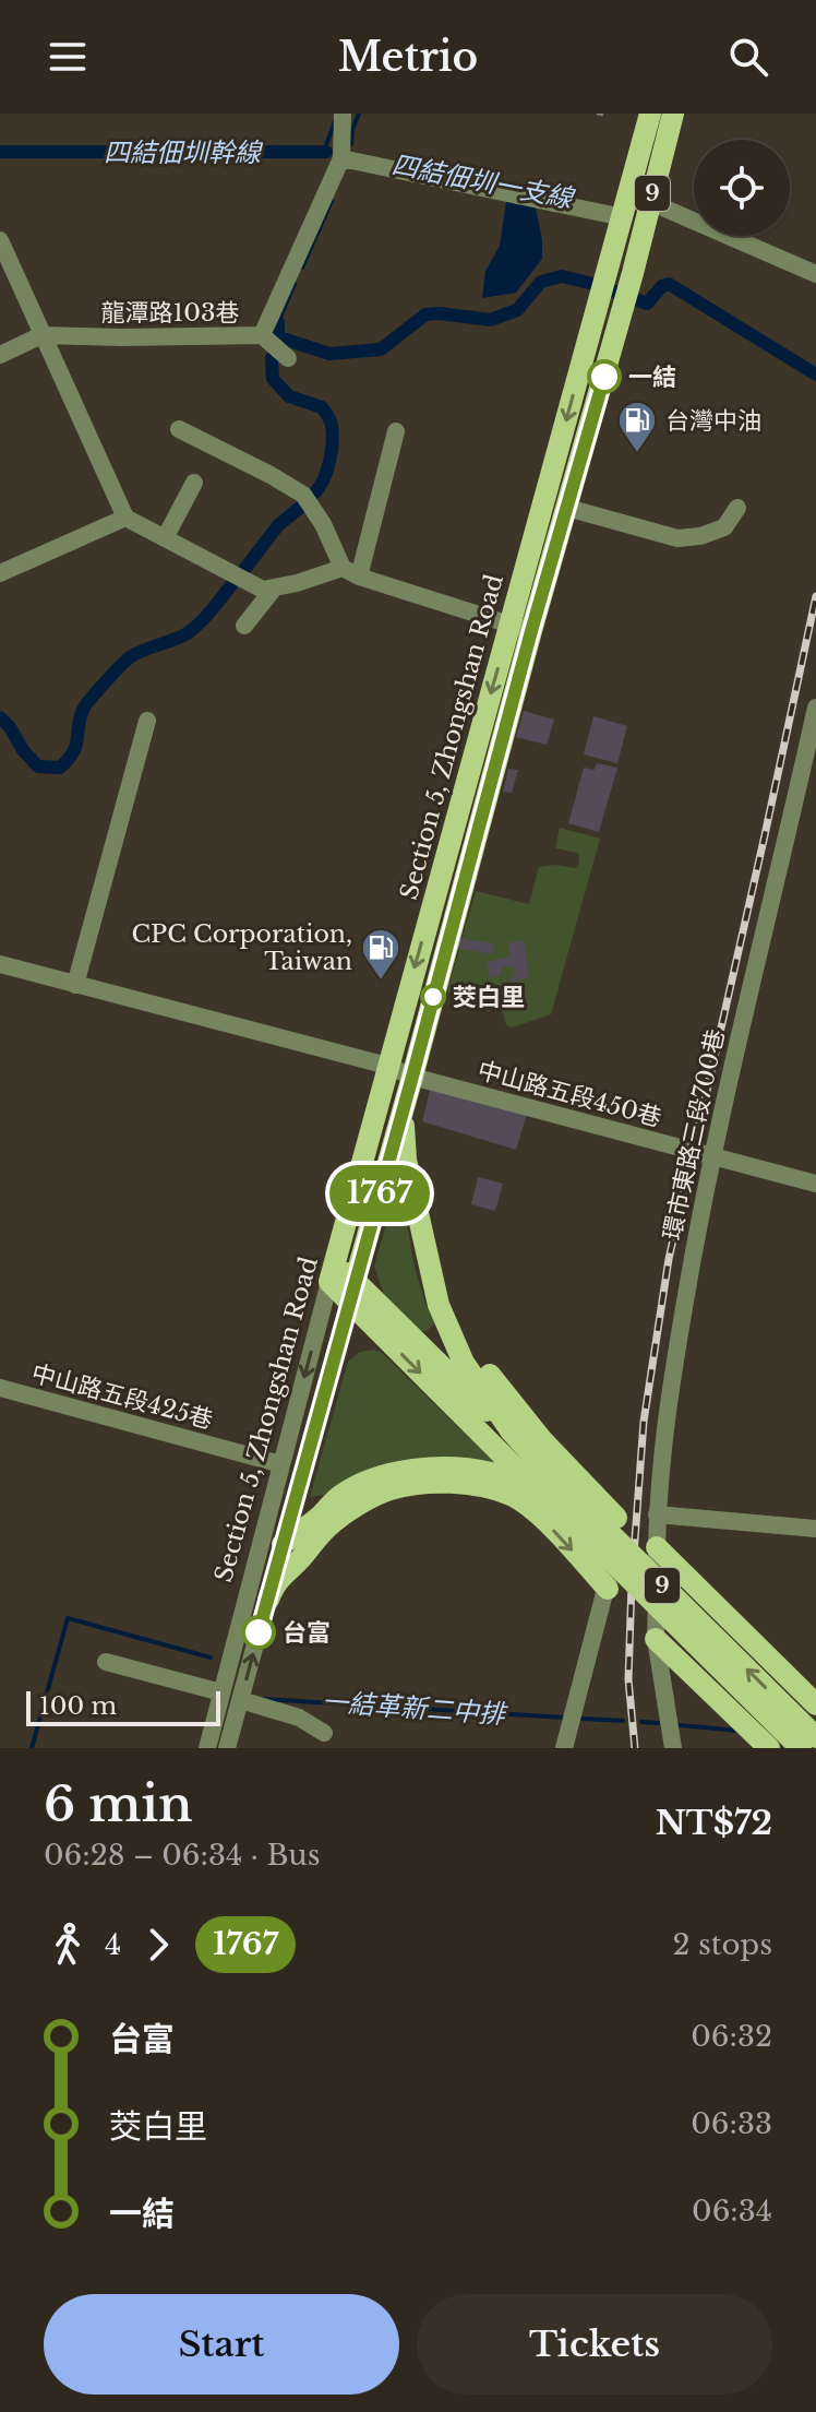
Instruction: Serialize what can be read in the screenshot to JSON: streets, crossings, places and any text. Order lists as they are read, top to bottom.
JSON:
{
  "streets": {
    "main road": ["9", "Section 5, Zhongshan Road"],
    "street": [
      "龍潭路103巷",
      "中山路五段450巷",
      "環市東路三段700巷",
      "中山路五段425巷"
    ]
  },
  "crossings": [
    ["9", "Section 5, Zhongshan Road"],
    ["Section 5, Zhongshan Road", "中山路五段450巷"],
    ["Section 5, Zhongshan Road", "中山路五段425巷"],
    ["中山路五段450巷", "環市東路三段700巷"]
  ],
  "water": ["四結佃圳幹線", "四結佃圳一支線", "一結革新二中排"],
  "places": {
    "other": ["一結", "茭白里", "台富"],
    "fuel station": ["台灣中油", "CPC Corporation, Taiwan"]
  },
  "lines": ["bus line 1767"],
  "scale_bar": "100 m",
  "page": {
    "header": "Metrio",
    "on_map": "1767",
    "scale": "100 m",
    "heading": ["6 min", "06:28 – 06:34 · Bus", "NT$72"],
    "legs": ["4", "1767", "2 stops"],
    "list": [
      {
        "name": "台富",
        "value": "06:32"
      },
      {
        "name": "茭白里",
        "value": "06:33"
      },
      {
        "name": "一結",
        "value": "06:34"
      }
    ],
    "buttons": ["Start", "Tickets"]
  }
}
